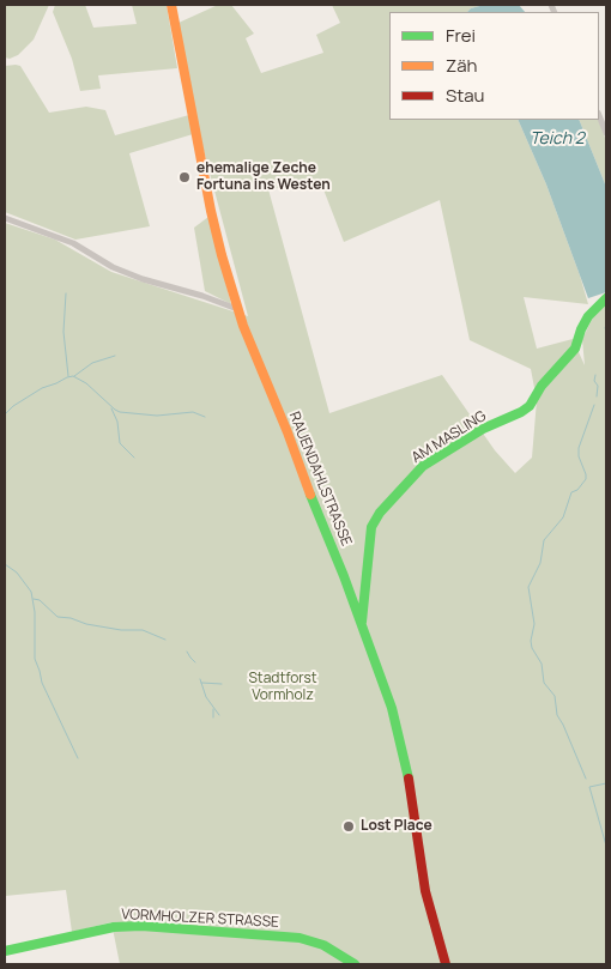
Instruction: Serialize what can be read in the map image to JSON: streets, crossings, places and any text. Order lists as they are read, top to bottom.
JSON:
{
  "streets": {
    "street": ["AM MASLING", "RAUENDAHLSTRASSE", "VORMHOLZER STRASSE"]
  },
  "crossings": [
    ["AM MASLING", "RAUENDAHLSTRASSE"]
  ],
  "water": ["Teich 2"],
  "parks": ["Stadtforst Vormholz"],
  "places": ["ehemalige Zeche Fortuna ins Westen", "Lost Place"],
  "legend": ["Frei", "Zäh", "Stau"]
}
